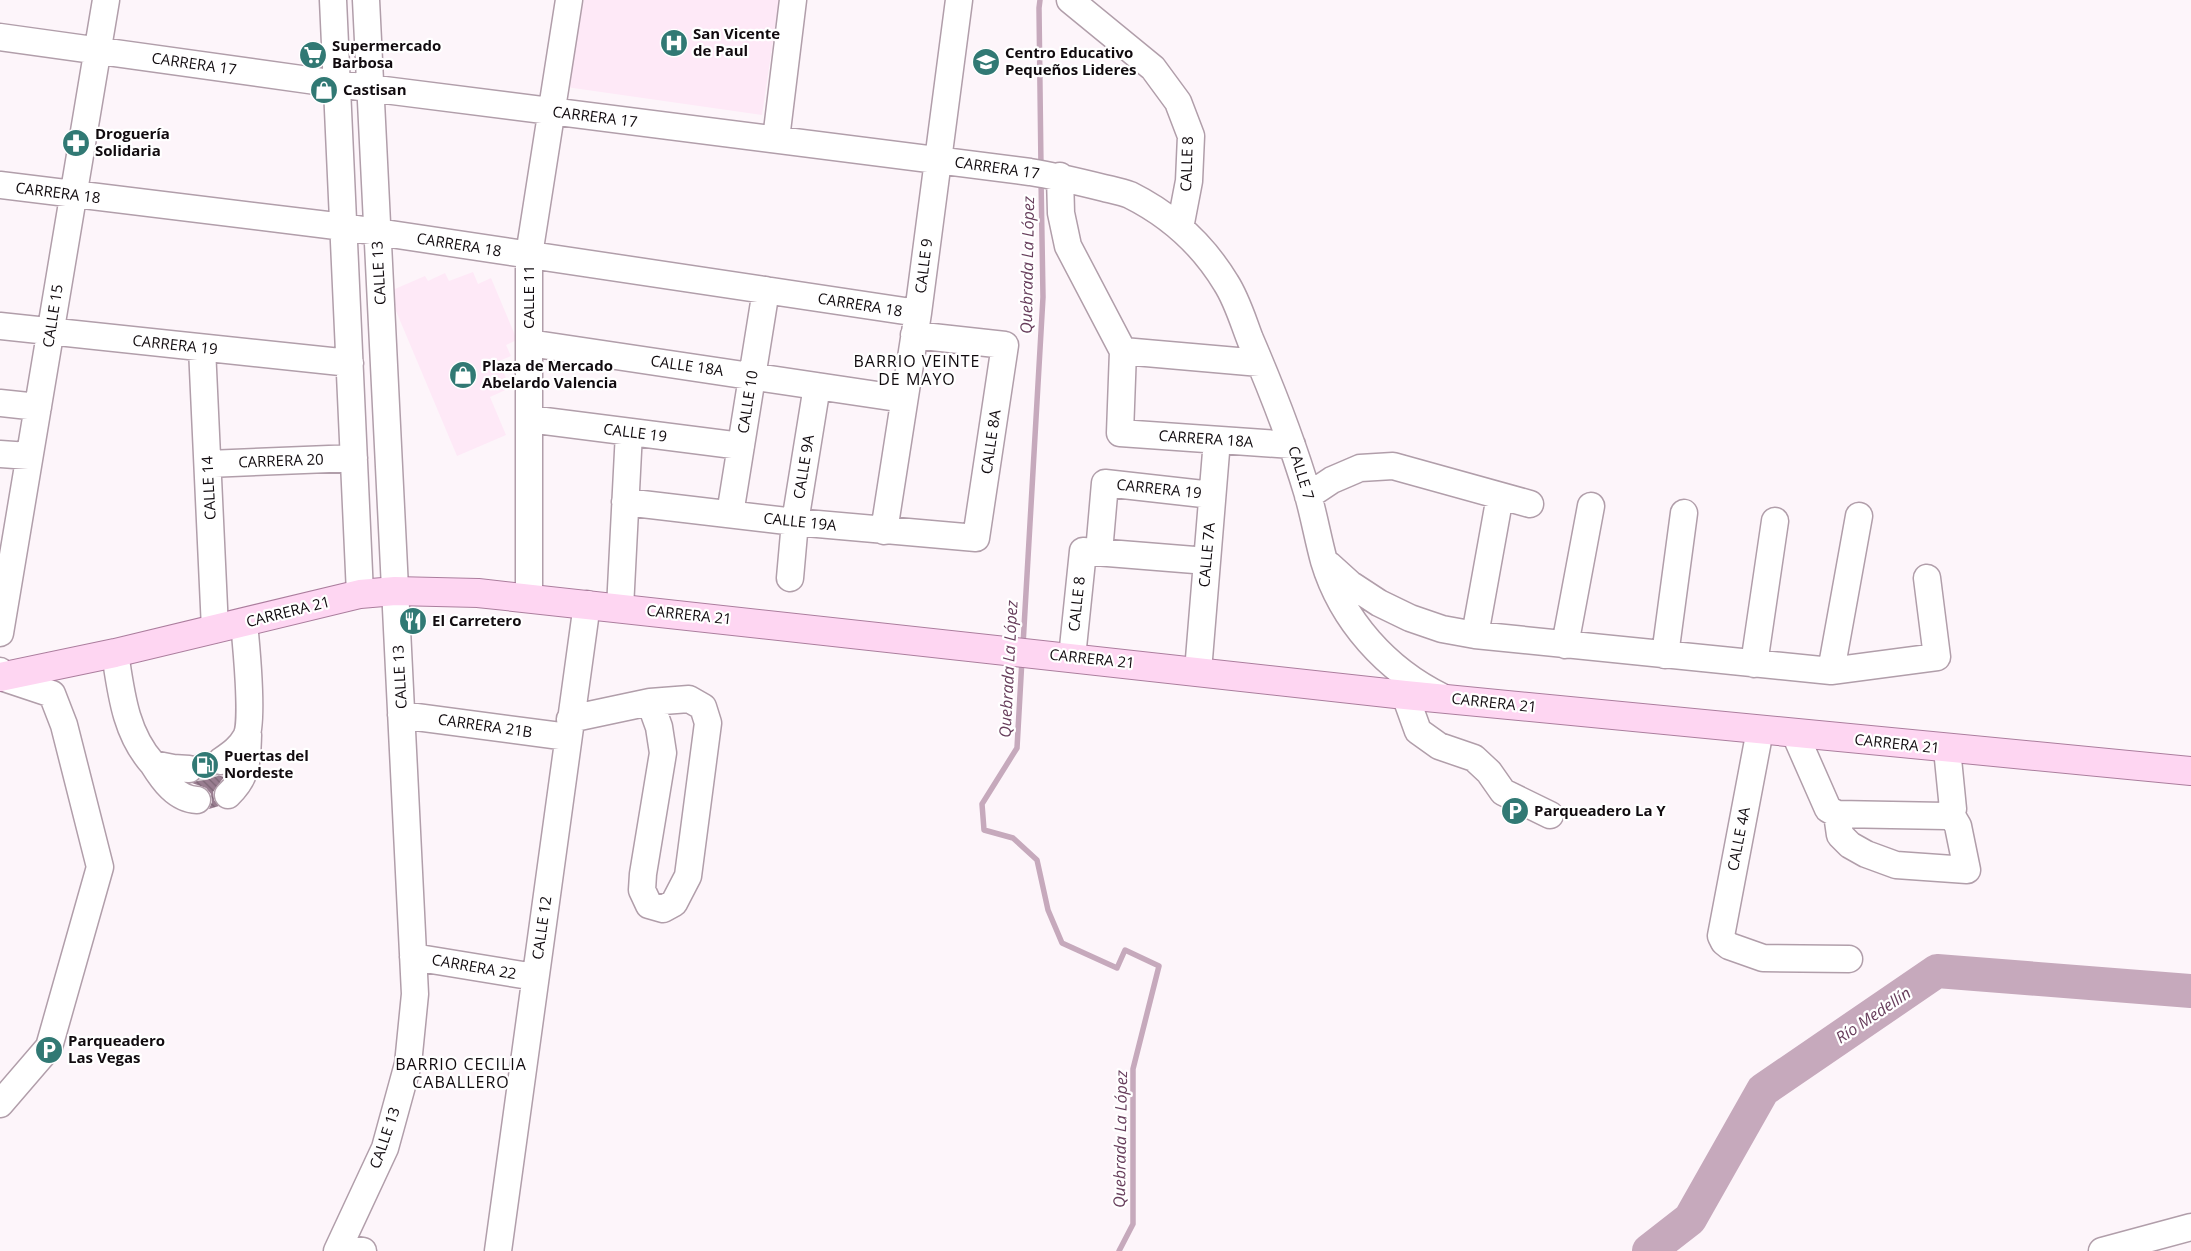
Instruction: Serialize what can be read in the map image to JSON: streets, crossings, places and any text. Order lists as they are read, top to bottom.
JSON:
{
  "streets": {
    "main road": ["CARRERA 21"],
    "street": [
      "CARRERA 17",
      "CALLE 8",
      "CARRERA 18",
      "CALLE 9",
      "CALLE 13",
      "CALLE 11",
      "CALLE 15",
      "CARRERA 19",
      "CALLE 18A",
      "CALLE 10",
      "CALLE 19",
      "CARRERA 18A",
      "CALLE 8A",
      "CARRERA 20",
      "CALLE 9A",
      "CALLE 7",
      "CALLE 14",
      "CALLE 19A",
      "CALLE 7A",
      "CARRERA 21B",
      "CALLE 4A",
      "CALLE 12",
      "CARRERA 22"
    ]
  },
  "crossings": [
    ["CARRERA 17", "CALLE 8"],
    ["CARRERA 17", "CALLE 9"],
    ["CARRERA 17", "CALLE 13"],
    ["CARRERA 17", "CALLE 11"],
    ["CARRERA 17", "CALLE 15"],
    ["CARRERA 17", "CALLE 7"],
    ["CALLE 8", "CARRERA 19"],
    ["CALLE 8", "CALLE 7"],
    ["CALLE 8", "CARRERA 21"],
    ["CARRERA 18", "CALLE 9"],
    ["CARRERA 18", "CALLE 13"],
    ["CARRERA 18", "CALLE 11"],
    ["CARRERA 18", "CALLE 15"],
    ["CARRERA 18", "CALLE 10"],
    ["CARRERA 18", "CALLE 8A"],
    ["CALLE 9", "CALLE 18A"],
    ["CALLE 9", "CALLE 19A"],
    ["CALLE 13", "CARRERA 21"],
    ["CALLE 13", "CARRERA 21B"],
    ["CALLE 13", "CARRERA 22"],
    ["CALLE 11", "CALLE 18A"],
    ["CALLE 11", "CALLE 19"],
    ["CALLE 11", "CARRERA 21"],
    ["CALLE 15", "CARRERA 19"],
    ["CARRERA 19", "CALLE 14"],
    ["CARRERA 19", "CALLE 7A"],
    ["CALLE 18A", "CALLE 10"],
    ["CALLE 18A", "CALLE 9A"],
    ["CALLE 10", "CALLE 19"],
    ["CALLE 10", "CALLE 19A"],
    ["CARRERA 18A", "CALLE 7"],
    ["CARRERA 18A", "CALLE 7A"],
    ["CALLE 8A", "CALLE 19A"],
    ["CARRERA 20", "CALLE 14"],
    ["CALLE 9A", "CALLE 19A"],
    ["CALLE 7", "CARRERA 21"],
    ["CALLE 14", "CARRERA 21"],
    ["CALLE 7A", "CARRERA 21"],
    ["CARRERA 21", "CALLE 4A"],
    ["CARRERA 21", "CALLE 12"],
    ["CARRERA 21B", "CALLE 12"],
    ["CALLE 12", "CARRERA 22"]
  ],
  "districts": ["BARRIO VEINTE DE MAYO", "BARRIO CECILIA CABALLERO"],
  "water": ["Quebrada La López", "Río Medellín"],
  "places": {
    "hospital": ["San Vicente de Paul"],
    "supermarket": ["Supermercado Barbosa"],
    "school or university": ["Centro Educativo Pequeños Lideres"],
    "shop": ["Castisan", "Plaza de Mercado Abelardo Valencia"],
    "pharmacy": ["Droguería Solidaria"],
    "restaurant": ["El Carretero"],
    "fuel station": ["Puertas del Nordeste"],
    "parking": ["Parqueadero La Y", "Parqueadero Las Vegas"]
  }
}
